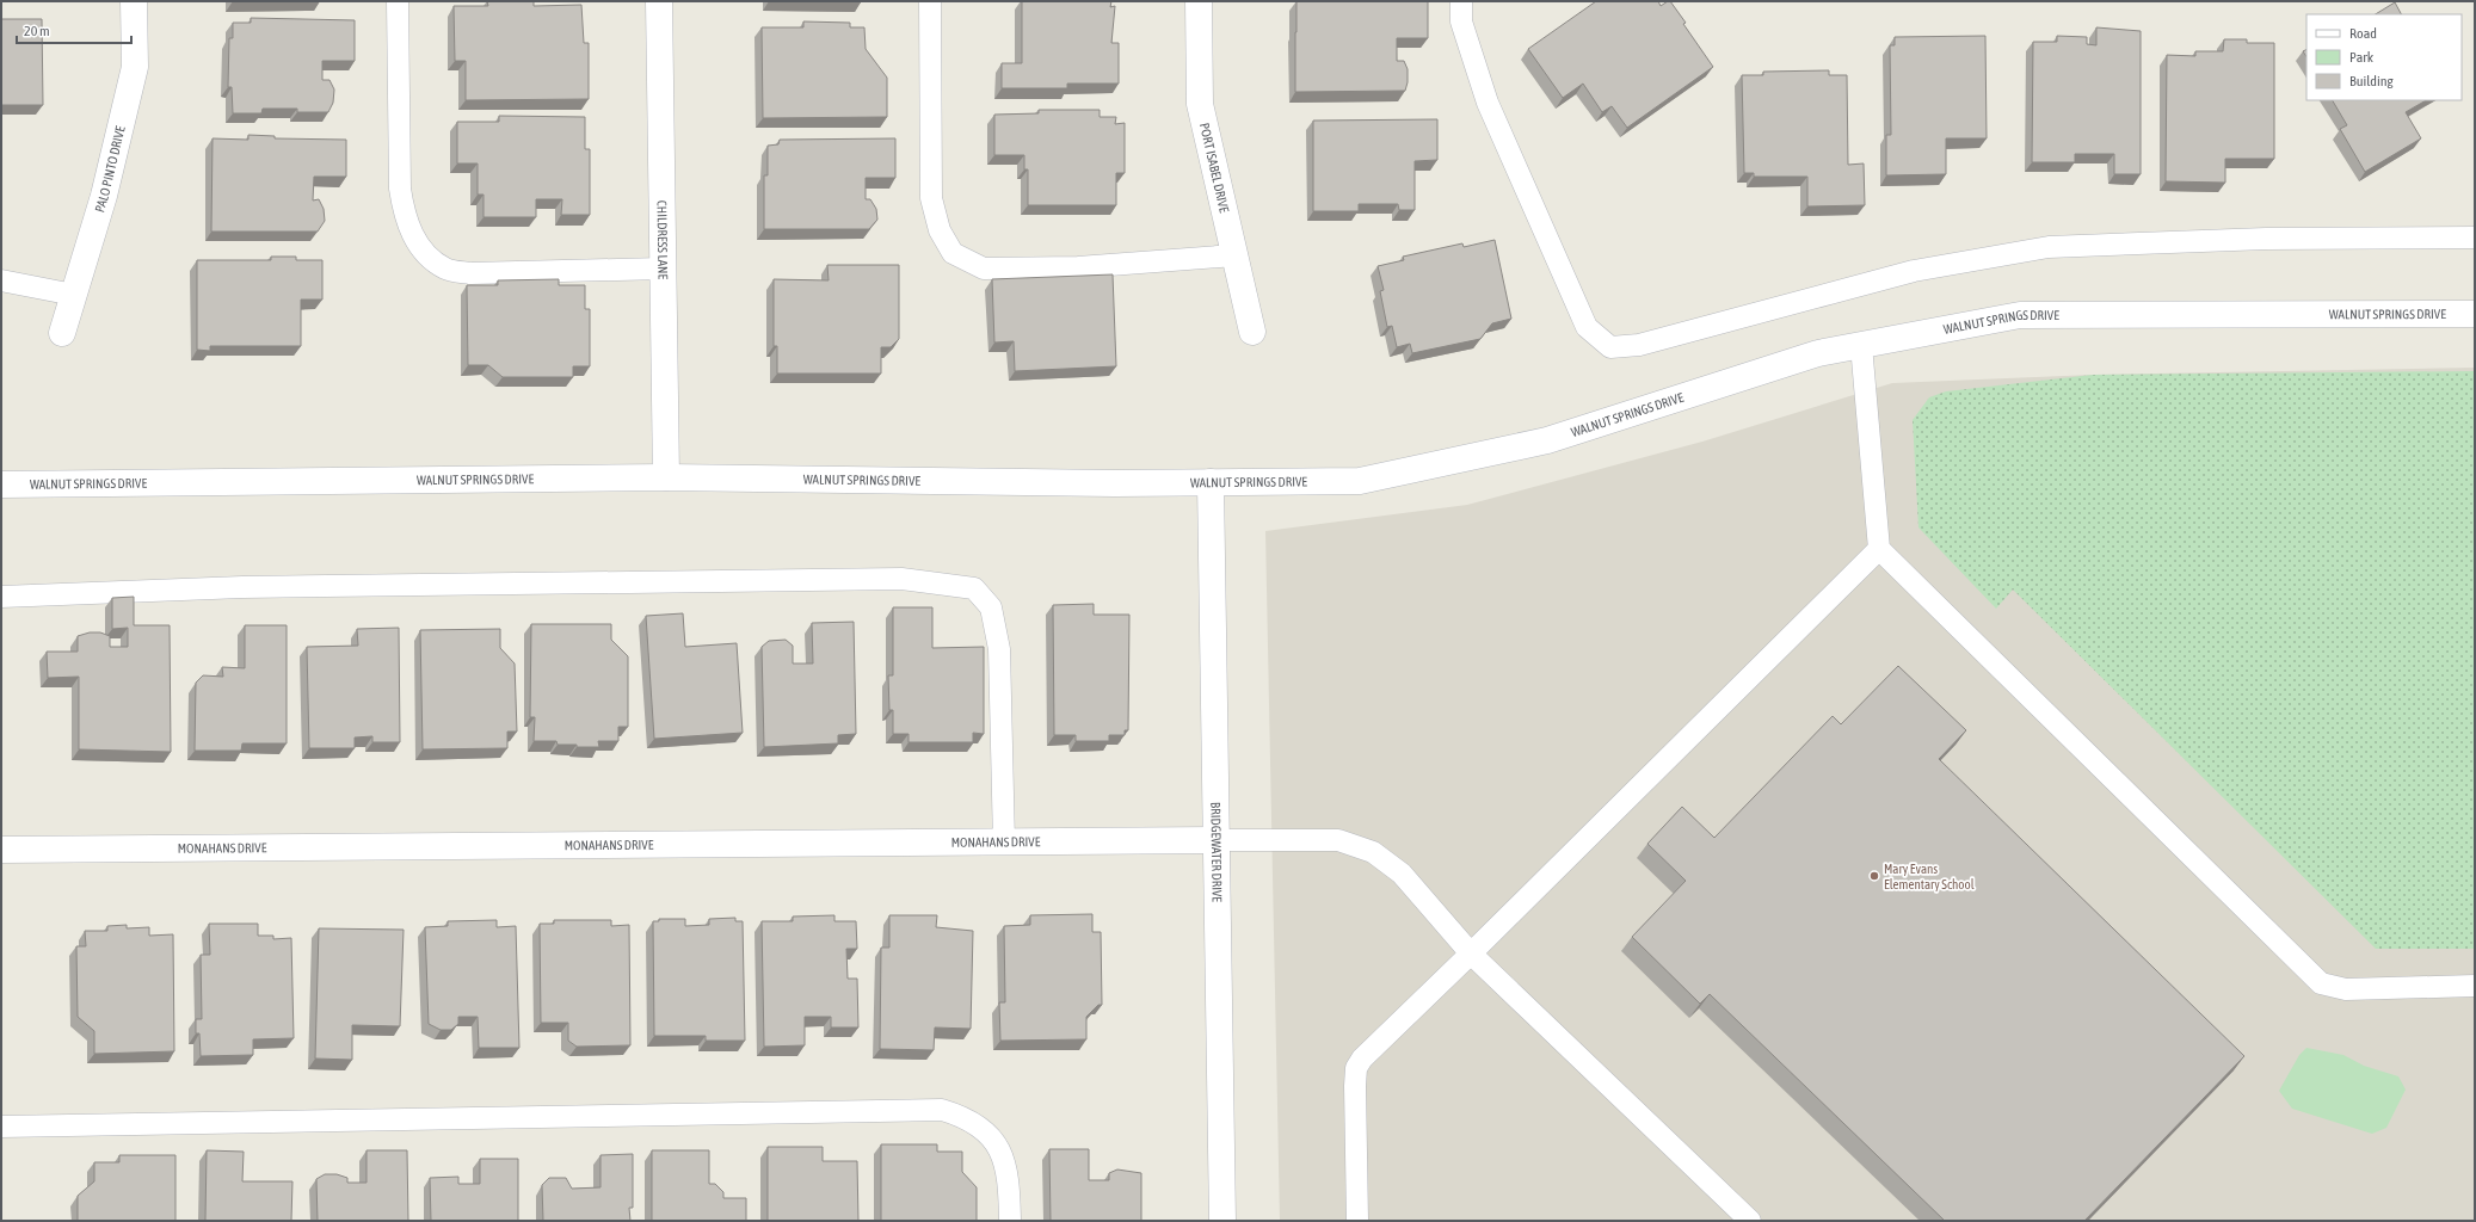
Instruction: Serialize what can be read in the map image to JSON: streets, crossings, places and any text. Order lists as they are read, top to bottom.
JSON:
{
  "streets": {
    "street": [
      "PALO PINTO DRIVE",
      "PORT ISABEL DRIVE",
      "CHILDRESS LANE",
      "WALNUT SPRINGS DRIVE",
      "MONAHANS DRIVE",
      "BRIDGEWATER DRIVE"
    ]
  },
  "crossings": [
    ["CHILDRESS LANE", "WALNUT SPRINGS DRIVE"],
    ["WALNUT SPRINGS DRIVE", "BRIDGEWATER DRIVE"],
    ["MONAHANS DRIVE", "BRIDGEWATER DRIVE"]
  ],
  "places": ["Mary Evans Elementary School"],
  "legend": ["Road", "Park", "Building"],
  "scale_bar": "20 m"
}
